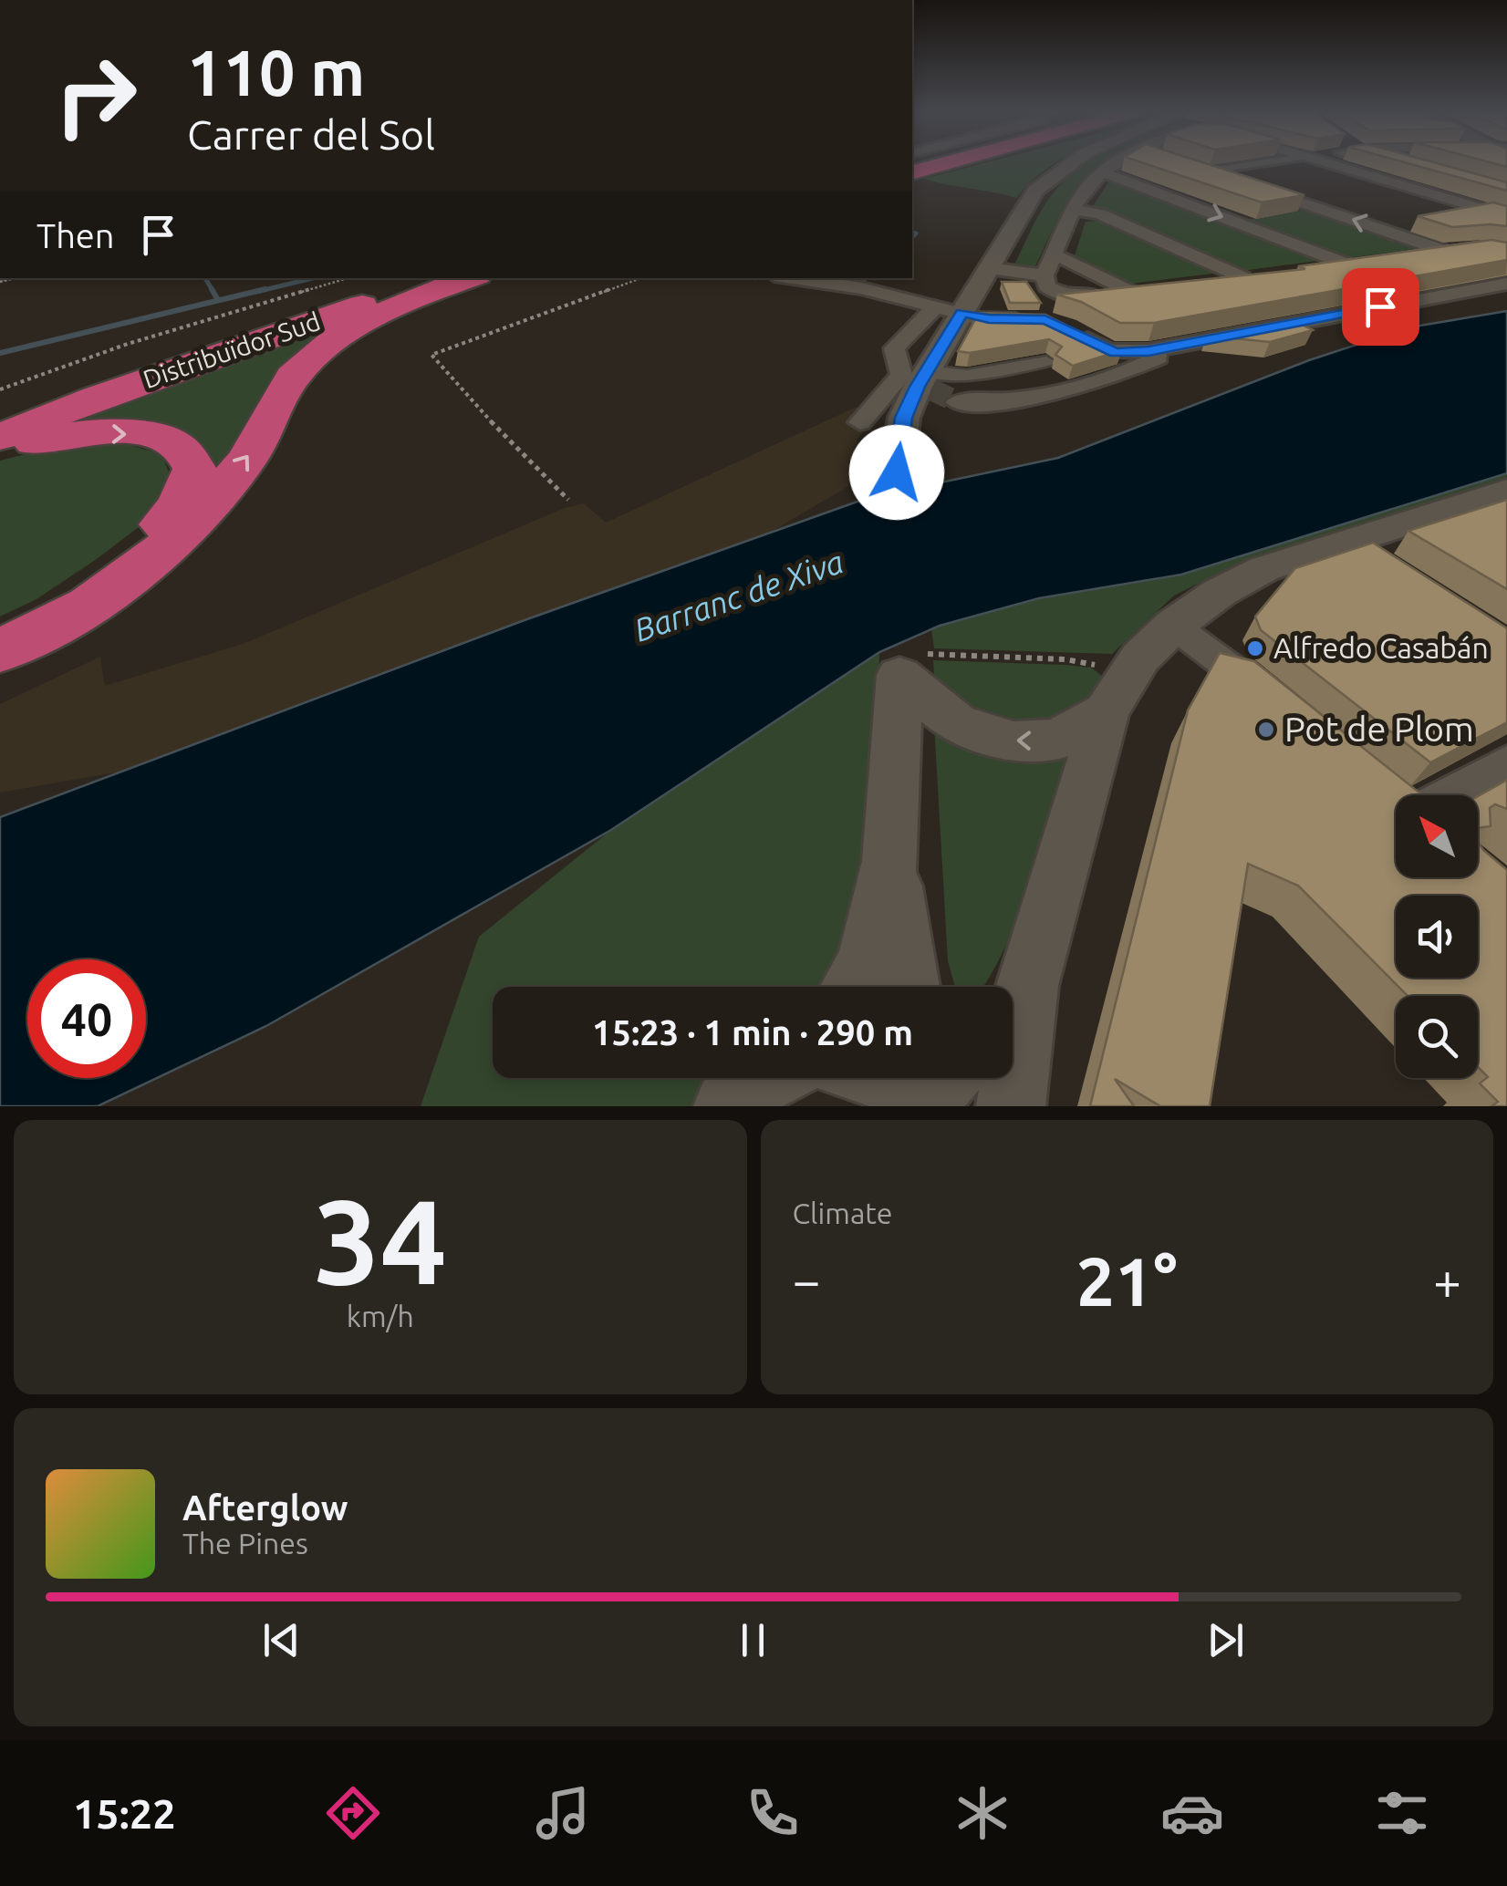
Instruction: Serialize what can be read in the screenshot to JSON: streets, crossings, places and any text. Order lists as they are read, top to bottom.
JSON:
{
  "streets": {
    "highway": ["Distribuïdor Sud"]
  },
  "water": ["Barranc de Xiva"],
  "places": ["Alfredo Casabán", "Pot de Plom"],
  "north": "top left",
  "page": {
    "turn": ["110 m", "Carrer del Sol"],
    "then": "Then",
    "limit": "40",
    "trip": "15:23 · 1 min · 290 m",
    "tile": [
      ["34", "km/h"],
      "Climate"
    ],
    "heat": ["−", "21°", "+"],
    "song": ["Afterglow", "The Pines"],
    "tabs": "15:22"
  }
}
